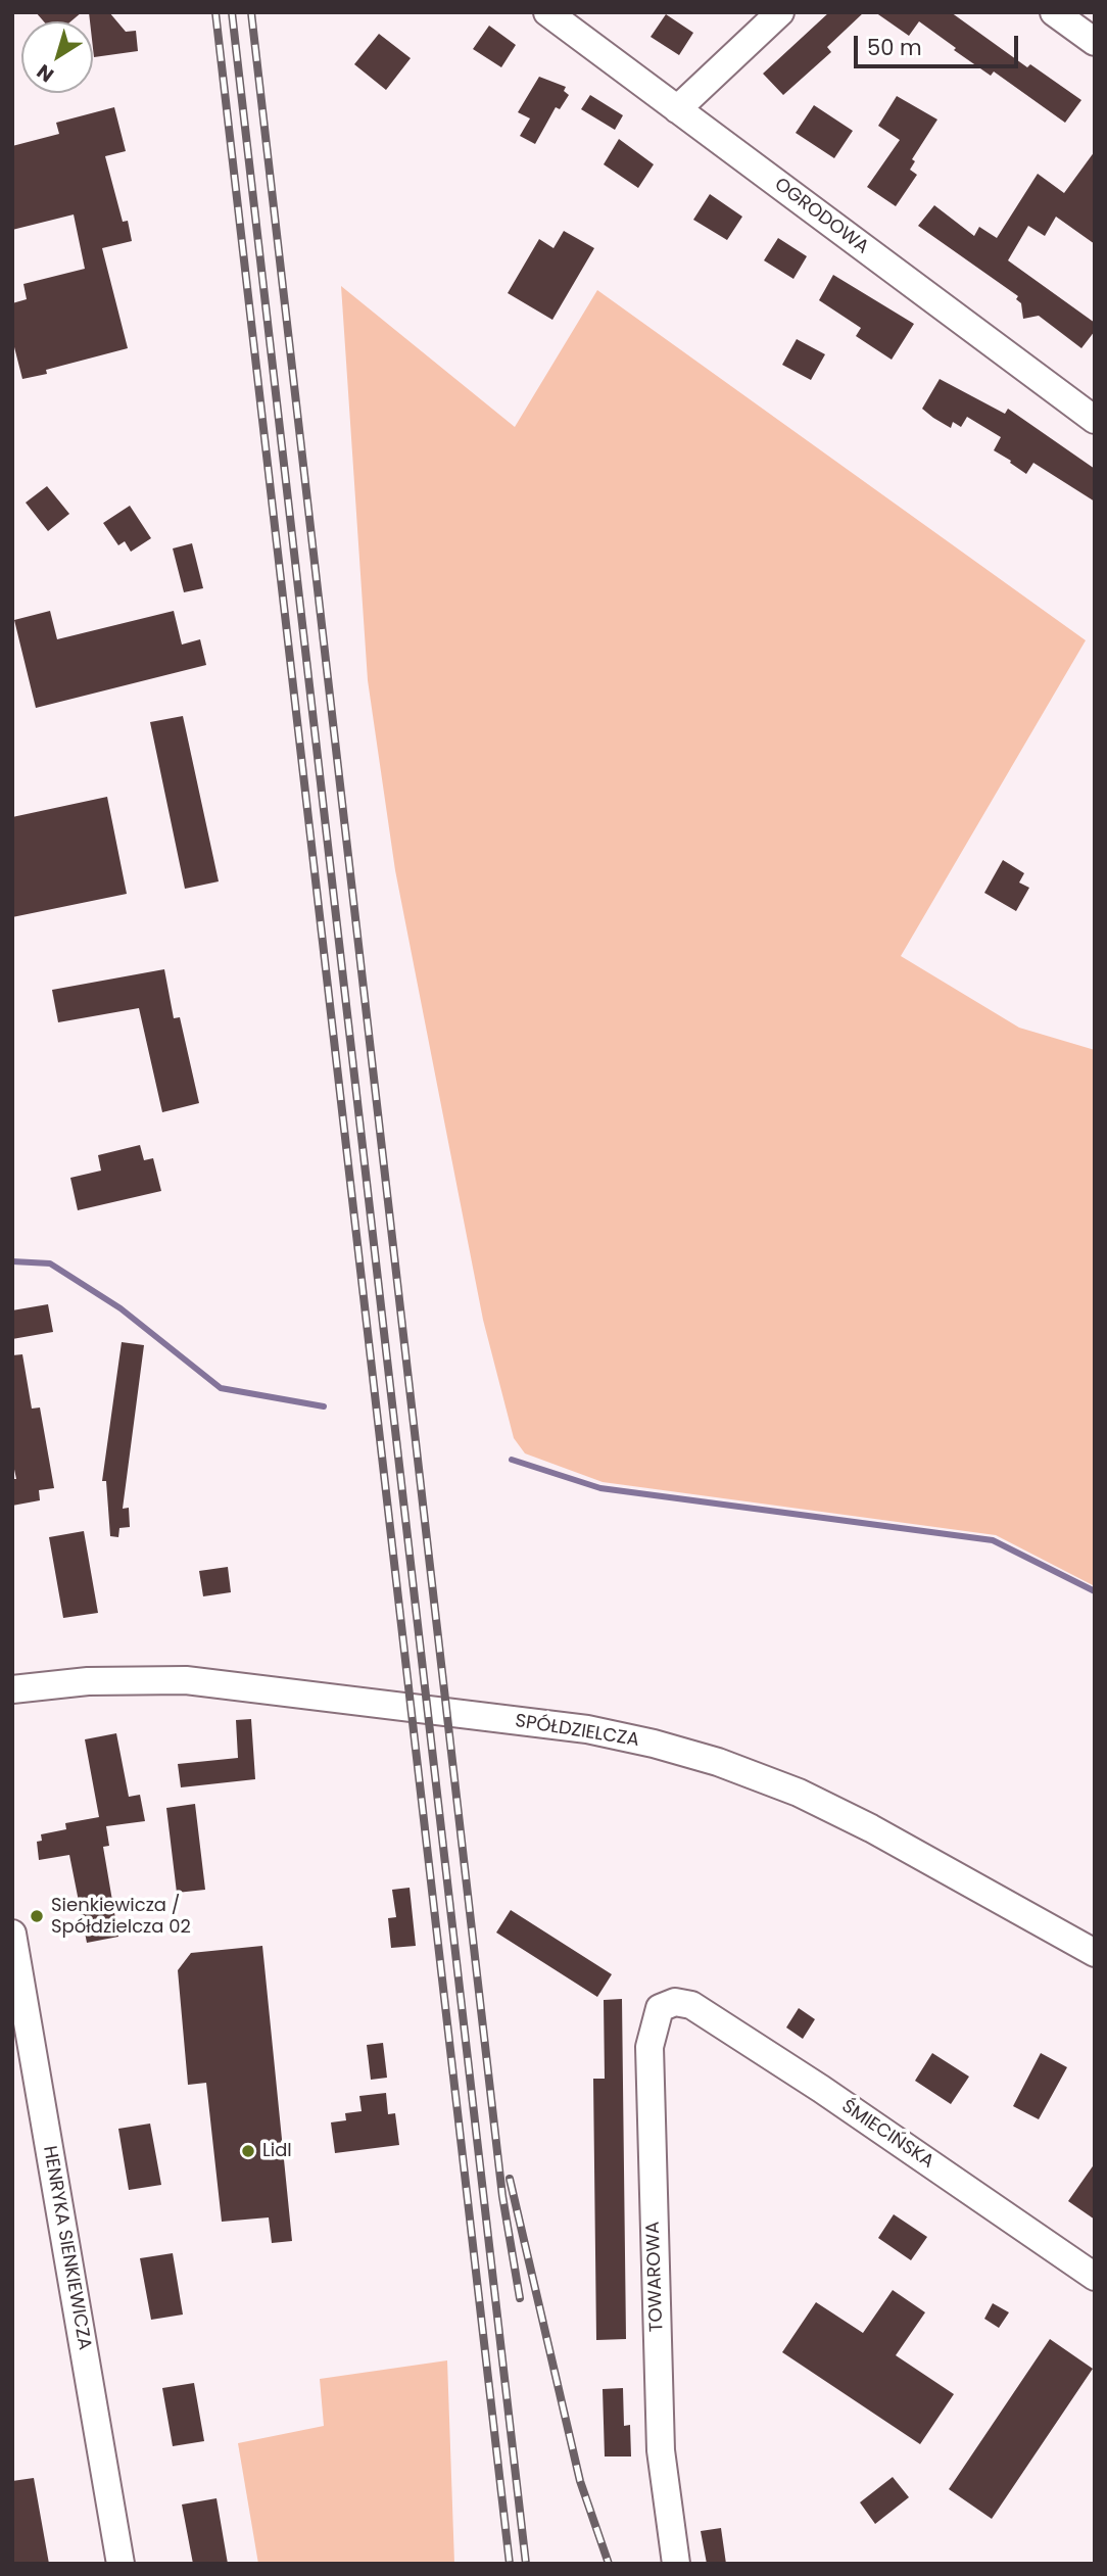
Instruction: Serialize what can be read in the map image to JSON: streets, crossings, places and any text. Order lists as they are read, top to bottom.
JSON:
{
  "streets": {
    "street": [
      "OGRODOWA",
      "SPÓŁDZIELCZA",
      "ŚMIECIŃSKA",
      "HENRYKA SIENKIEWICZA",
      "TOWAROWA"
    ]
  },
  "crossings": [
    ["ŚMIECIŃSKA", "TOWAROWA"]
  ],
  "places": ["Sienkiewicza / Spółdzielcza 02", "Lidl"],
  "scale_bar": "50 m",
  "north": "bottom left"
}
